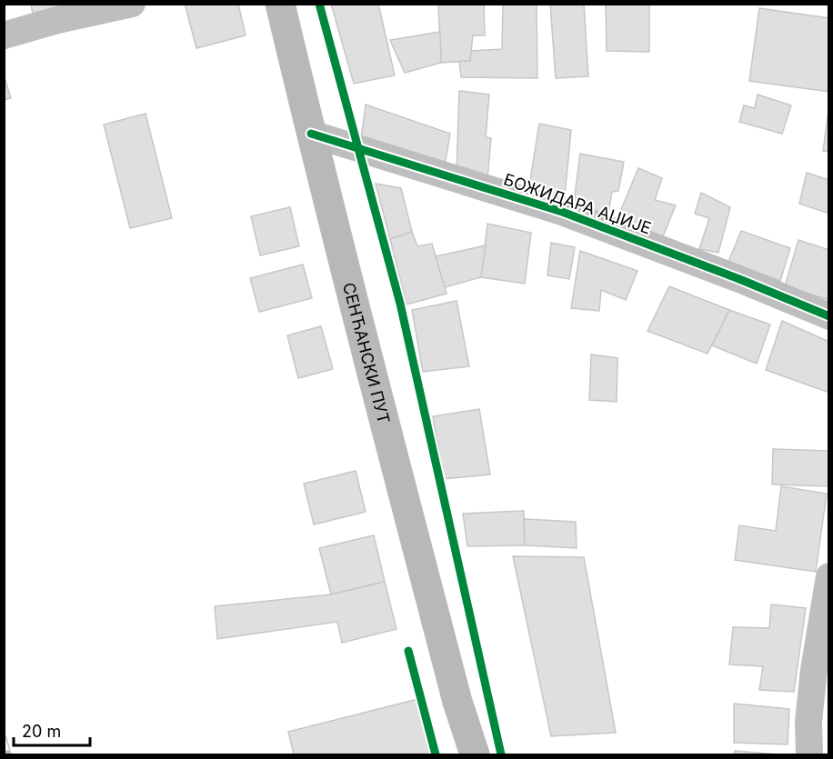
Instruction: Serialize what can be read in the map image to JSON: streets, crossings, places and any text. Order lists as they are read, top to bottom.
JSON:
{
  "streets": {
    "main road": ["СЕНЋАНСКИ ПУТ"],
    "street": ["БОЖИДАРА АЏИЈЕ"]
  },
  "crossings": [
    ["БОЖИДАРА АЏИЈЕ", "СЕНЋАНСКИ ПУТ"]
  ],
  "scale_bar": "20 m"
}
